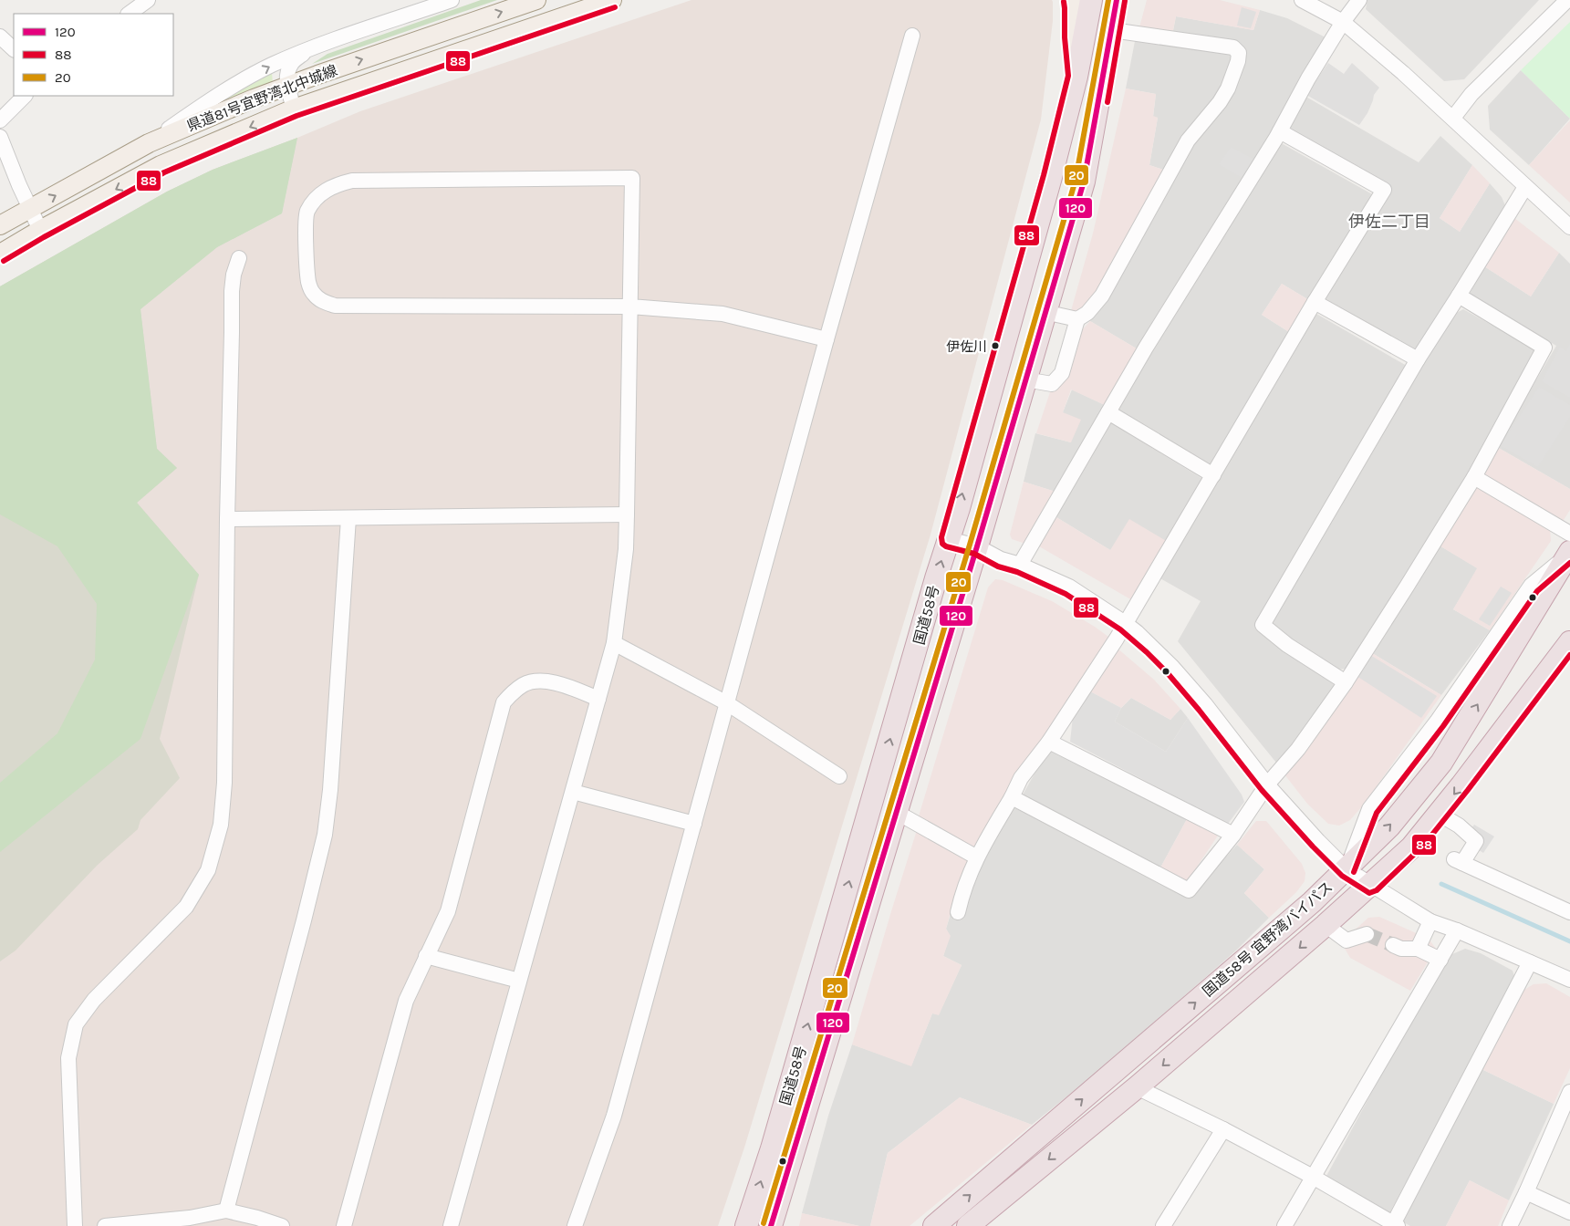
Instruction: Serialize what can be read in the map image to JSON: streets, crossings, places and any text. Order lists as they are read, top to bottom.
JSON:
{
  "streets": {
    "highway": ["国道58号", "国道58号 宜野湾バイパス"],
    "main road": ["県道81号宜野湾北中城線"]
  },
  "districts": ["伊佐二丁目"],
  "places": ["伊佐川"],
  "lines": ["transit line 120", "transit line 20", "transit line 88"],
  "legend": ["120", "88", "20"]
}
